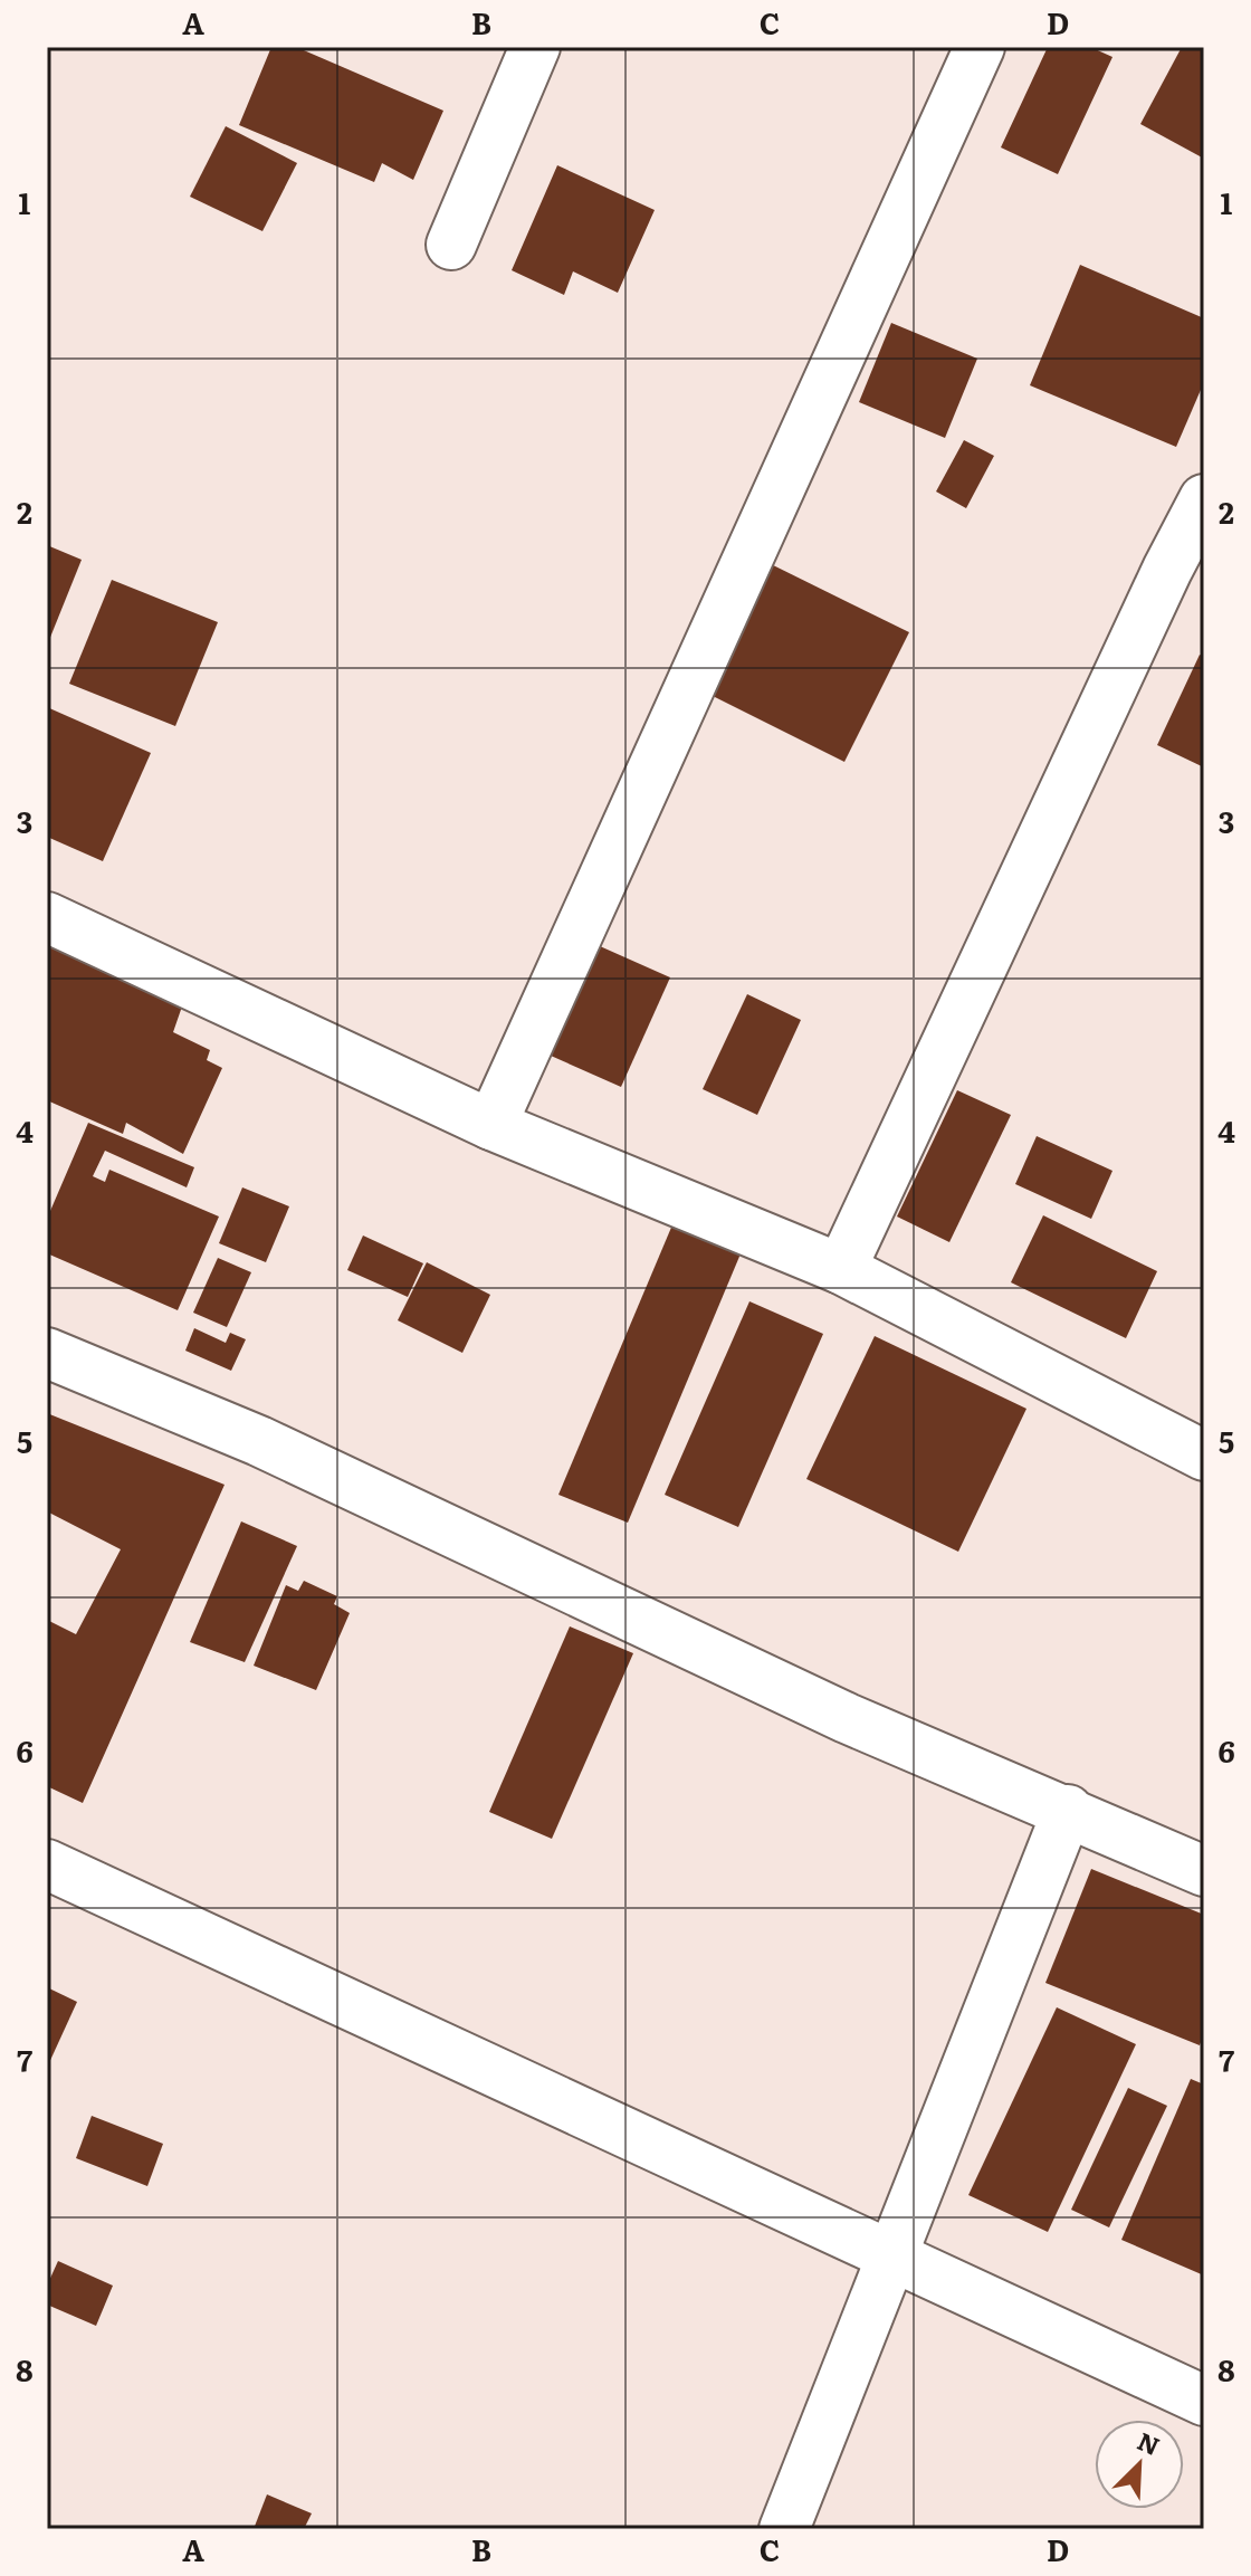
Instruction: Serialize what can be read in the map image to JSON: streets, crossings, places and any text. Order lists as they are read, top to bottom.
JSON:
{
  "north": "top right",
  "grid": {
    "columns": [
      "A",
      "B",
      "C",
      "D"
    ],
    "rows": [
      "1",
      "2",
      "3",
      "4",
      "5",
      "6",
      "7",
      "8"
    ]
  }
}
